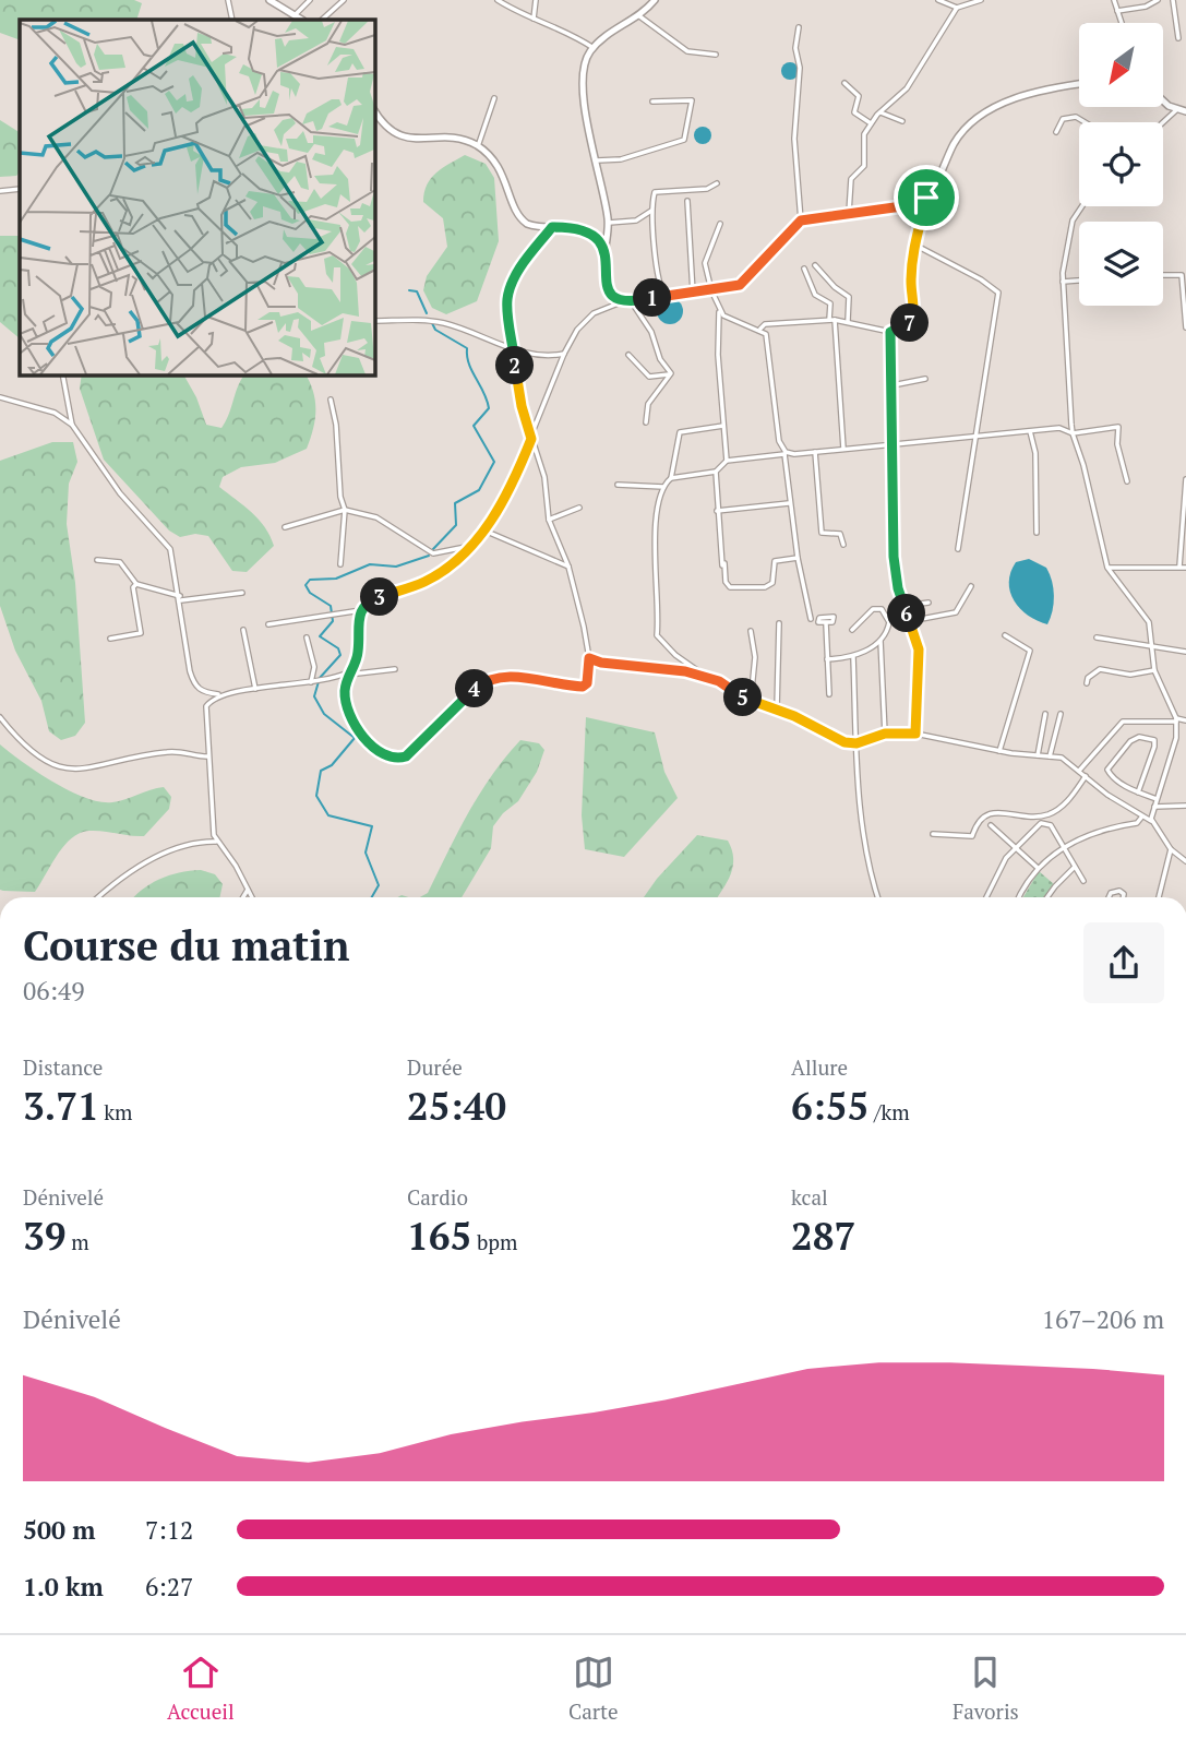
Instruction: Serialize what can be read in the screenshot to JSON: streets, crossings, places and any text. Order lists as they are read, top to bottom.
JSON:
{
  "north": "bottom left",
  "page": {
    "pins": [
      "1",
      "7",
      "2",
      "3",
      "6",
      "4",
      "5"
    ],
    "heading": ["Course du matin", "06:49"],
    "stats": [
      ["Distance", "3.71 km"],
      ["Durée", "25:40"],
      ["Allure", "6:55 /km"],
      ["Dénivelé", "39 m"],
      ["Cardio", "165 bpm"],
      ["kcal", "287"]
    ],
    "chart": ["Dénivelé", "167–206 m"],
    "list": [
      {
        "name": "500 m",
        "note": "7:12"
      },
      {
        "name": "1.0 km",
        "note": "6:27"
      }
    ],
    "tabs": ["Accueil", "Carte", "Favoris"]
  }
}
